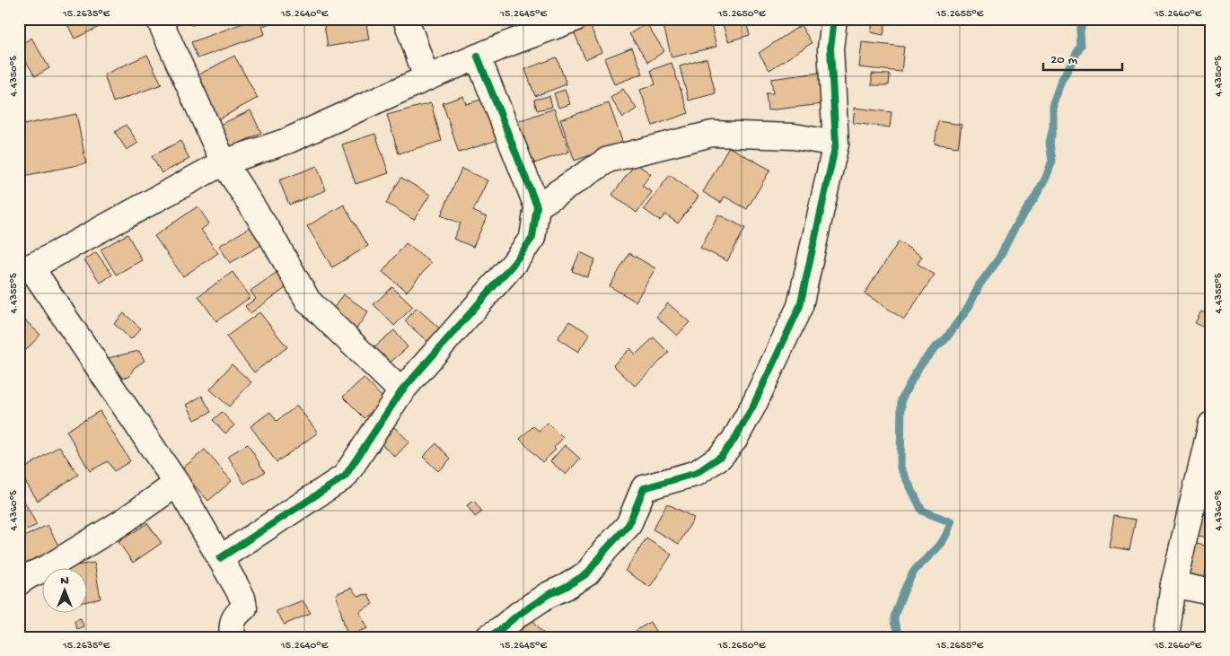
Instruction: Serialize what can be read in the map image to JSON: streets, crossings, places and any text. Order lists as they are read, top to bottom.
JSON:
{
  "scale_bar": "20 m",
  "north": "top",
  "coordinates": [
    "15.2635°E",
    "15.2640°E",
    "15.2645°E",
    "15.2650°E",
    "15.2655°E",
    "15.2660°E",
    "4.4350°S",
    "4.4355°S",
    "4.4360°S"
  ]
}
